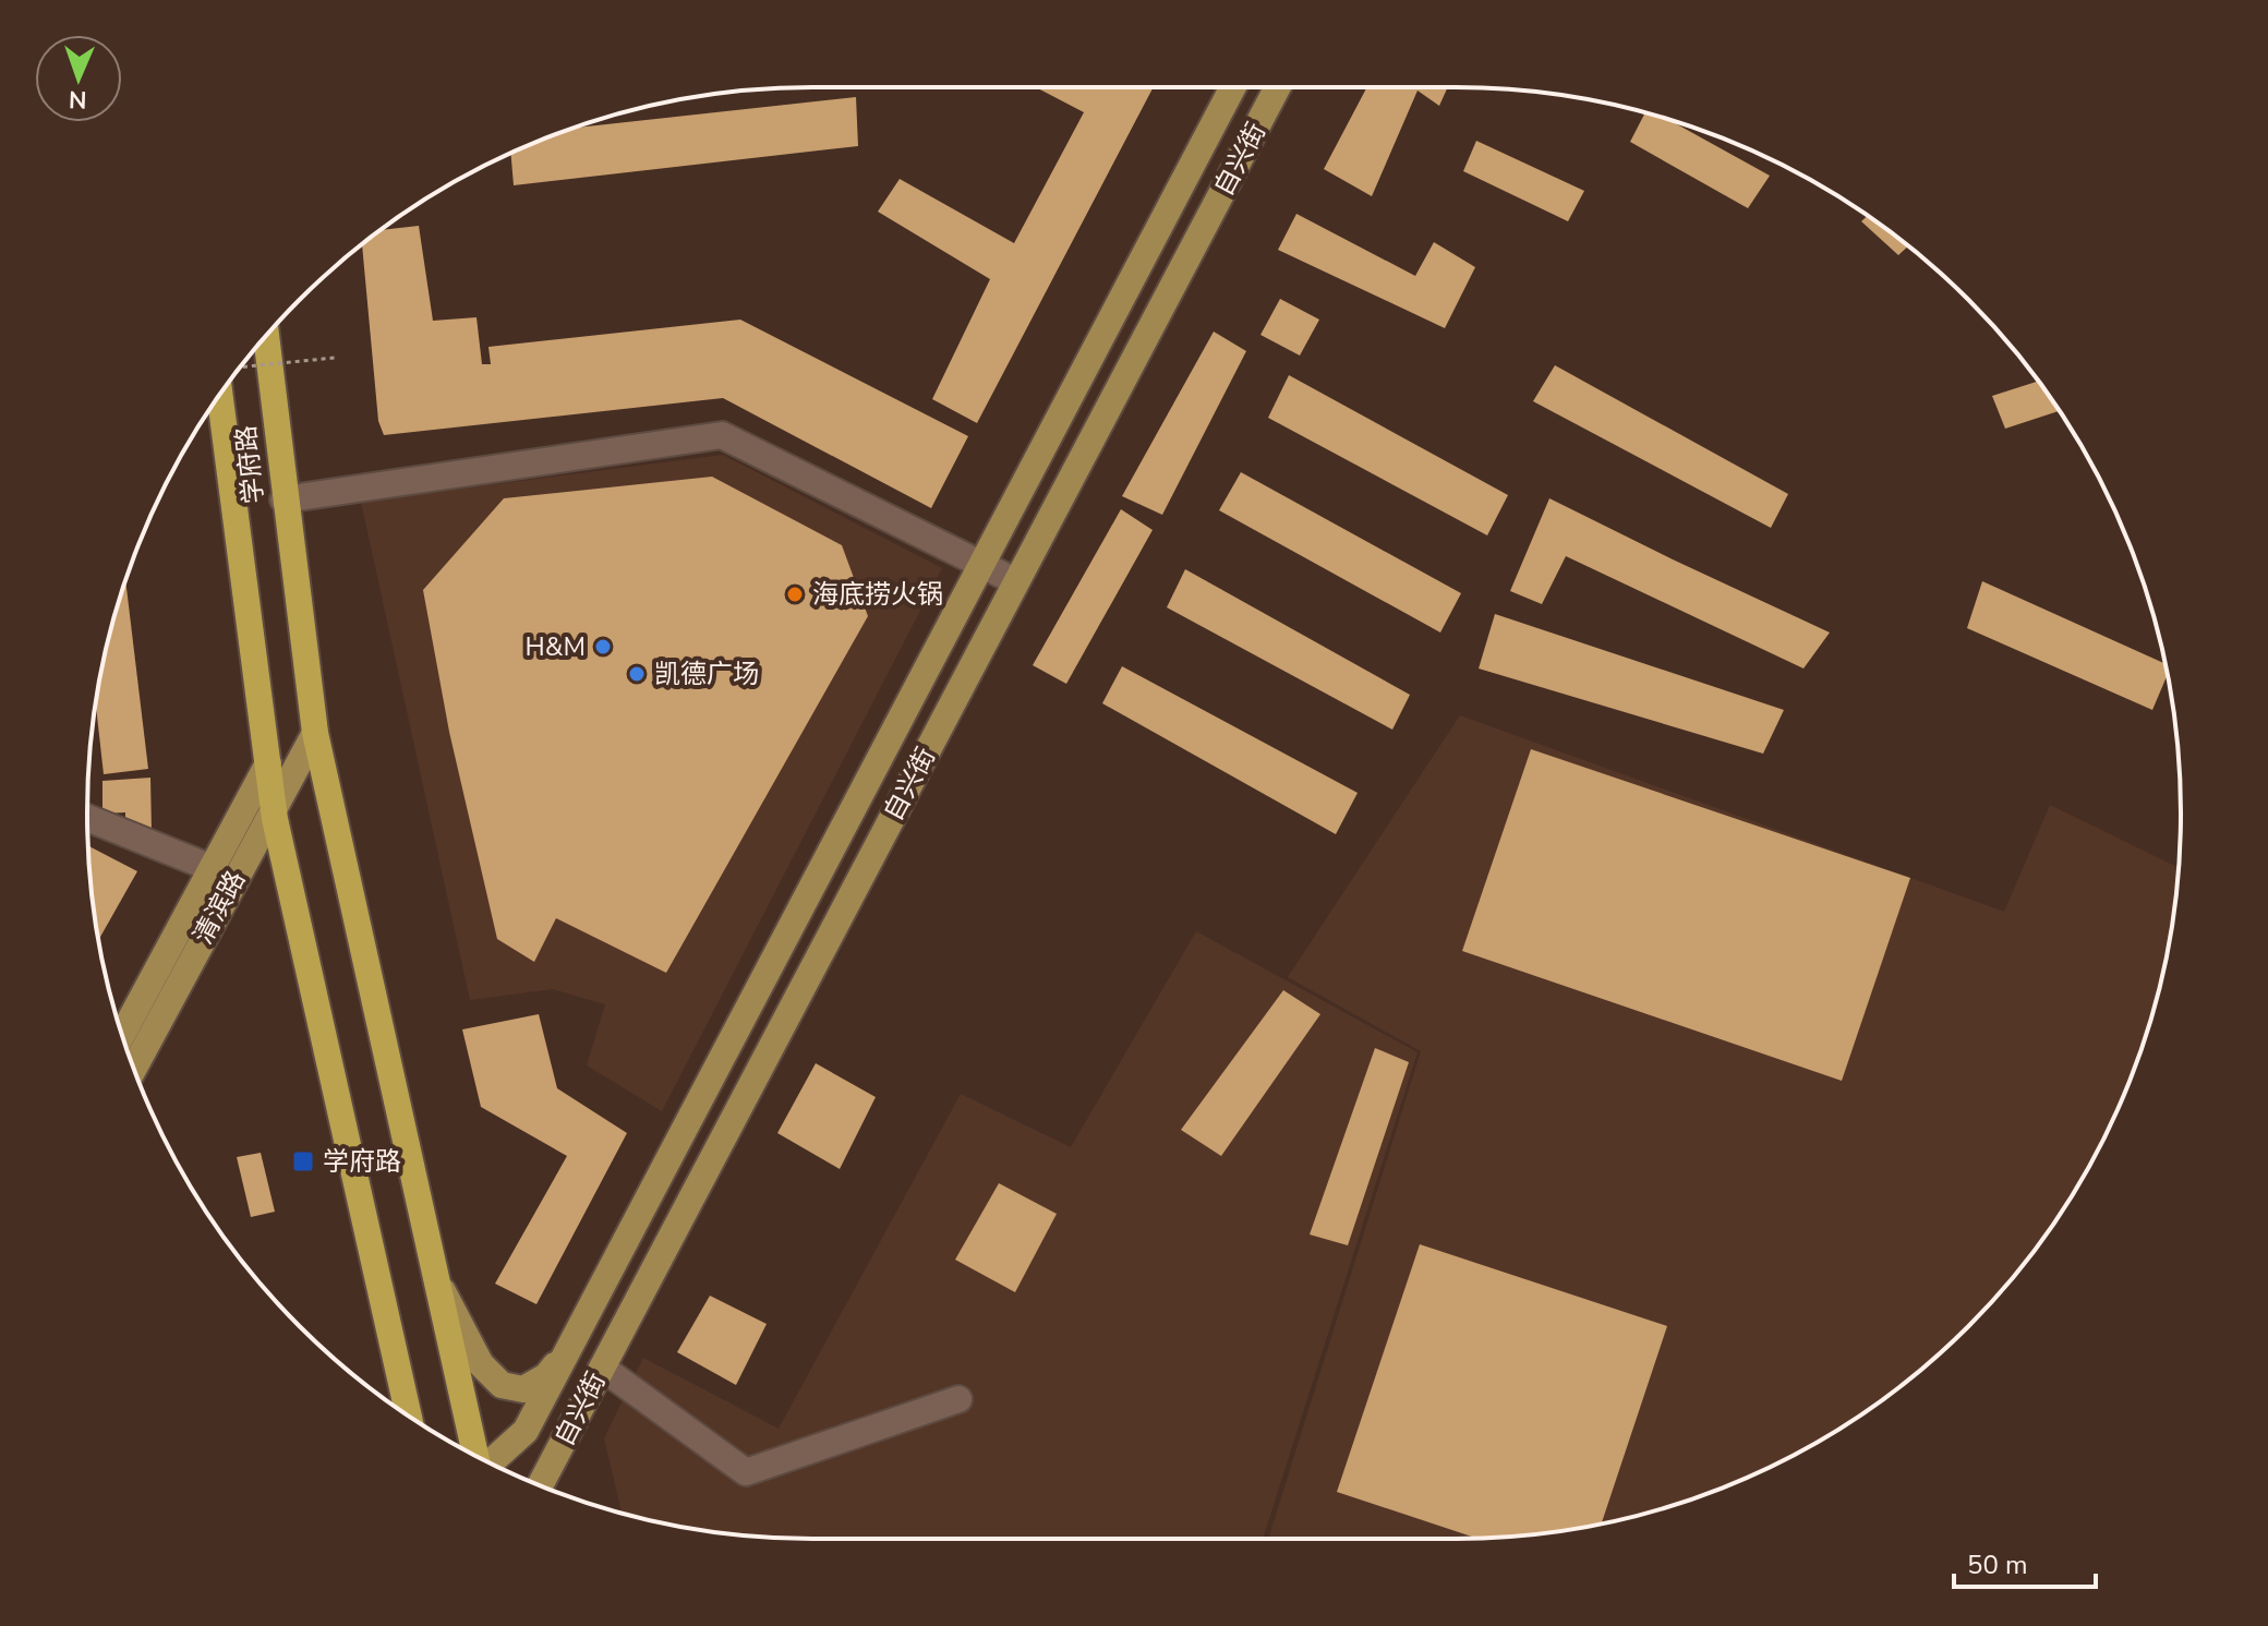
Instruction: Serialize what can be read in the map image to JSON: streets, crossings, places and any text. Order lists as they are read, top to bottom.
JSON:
{
  "streets": {
    "highway": ["学府路"],
    "main road": ["自兴街", "清滨路"]
  },
  "crossings": [
    ["学府路", "清滨路"]
  ],
  "places": {
    "other": ["海底捞火锅", "H&M", "凯德广场"],
    "transit": ["学府路"]
  },
  "scale_bar": "50 m",
  "north": "bottom"
}
